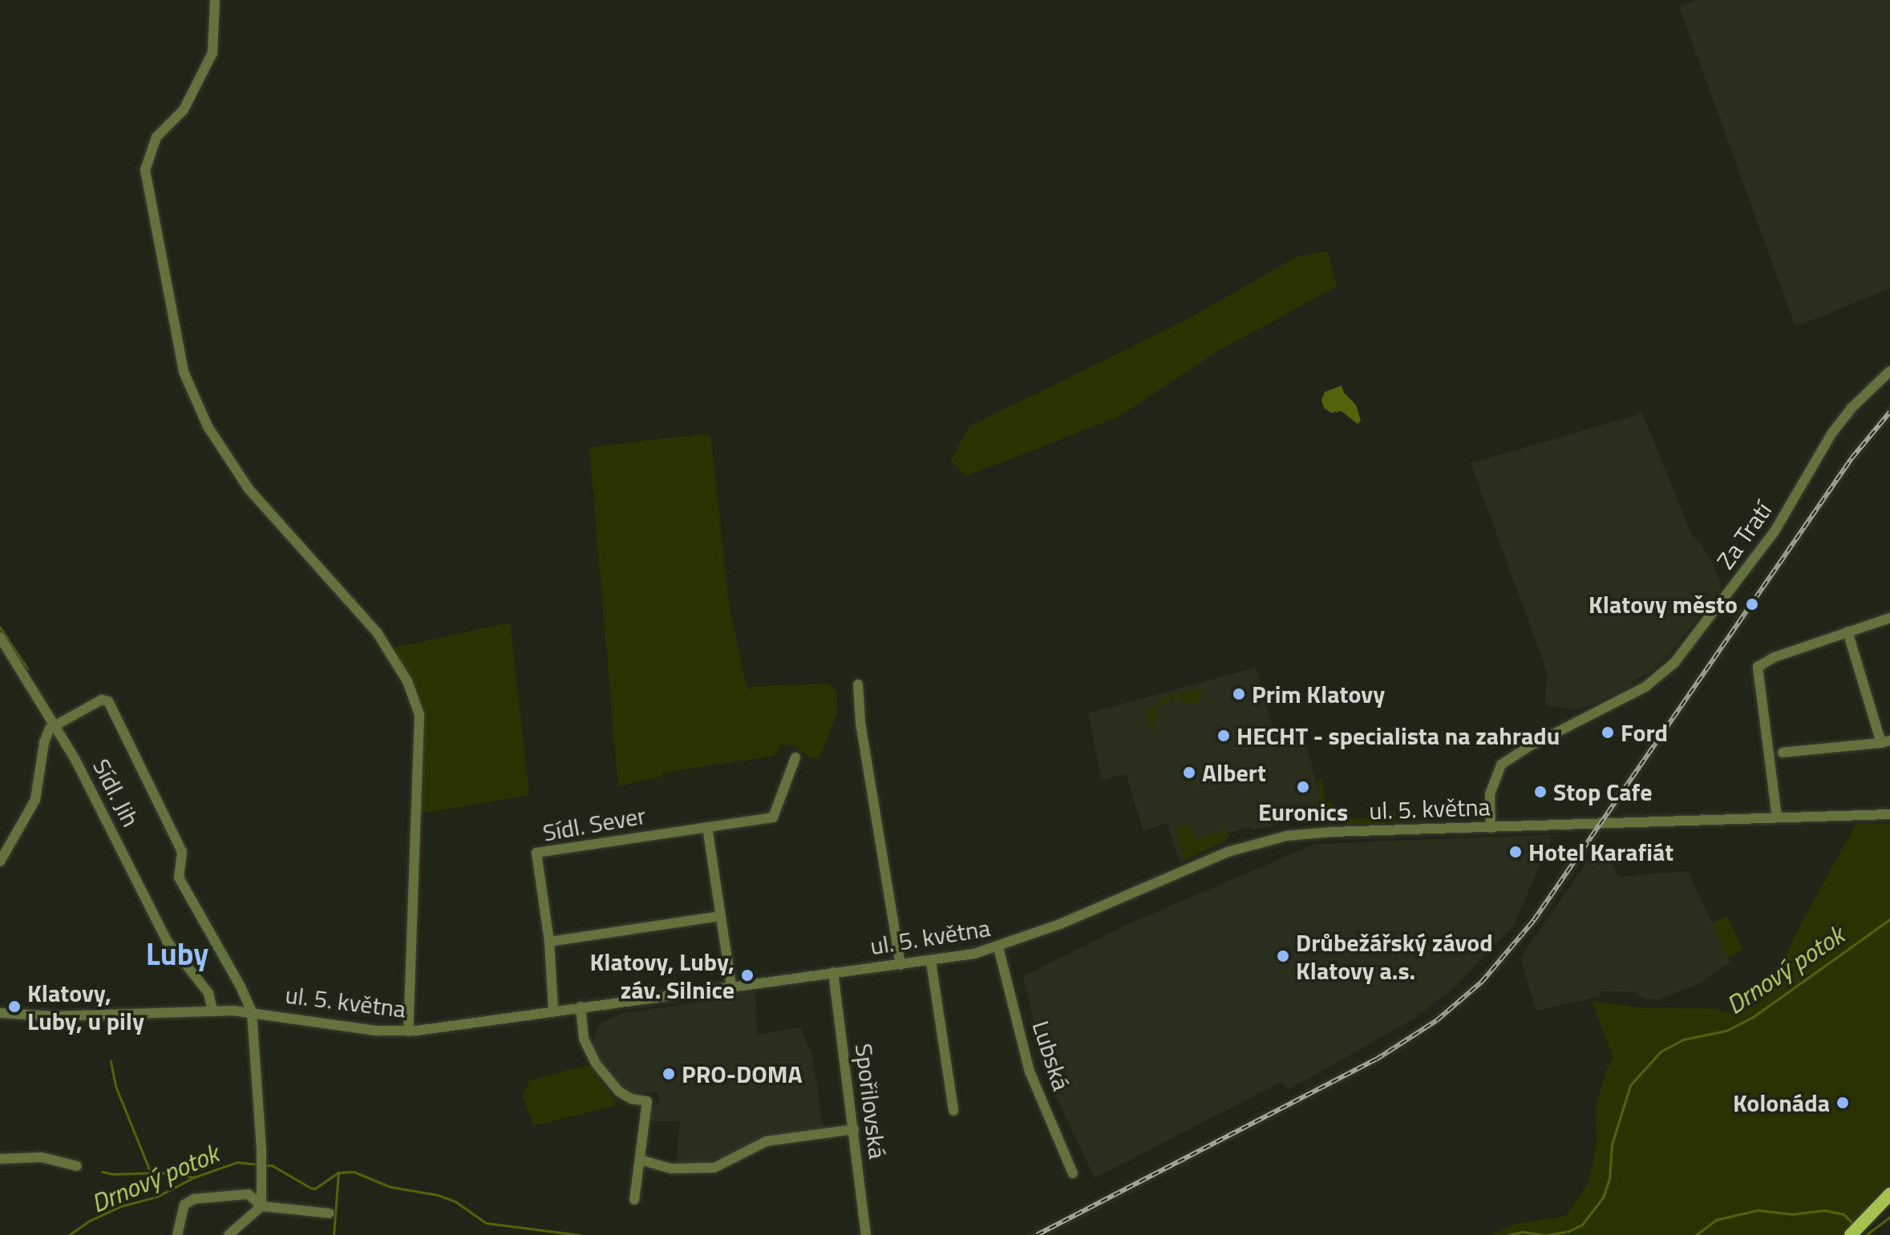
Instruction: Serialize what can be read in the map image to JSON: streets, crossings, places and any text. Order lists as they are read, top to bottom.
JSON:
{
  "streets": {
    "street": [
      "Za Tratí",
      "Sídl. Jih",
      "ul. 5. května",
      "Sídl. Sever",
      "Lubská",
      "Spořilovská"
    ]
  },
  "crossings": [
    ["Za Tratí", "ul. 5. května"],
    ["Sídl. Jih", "ul. 5. května"],
    ["ul. 5. května", "Sídl. Sever"],
    ["ul. 5. května", "Lubská"],
    ["ul. 5. května", "Spořilovská"]
  ],
  "districts": ["Luby"],
  "water": ["Drnový potok"],
  "places": [
    "Klatovy město",
    "Prim Klatovy",
    "Ford",
    "HECHT - specialista na zahradu",
    "Albert",
    "Euronics",
    "Stop Cafe",
    "Hotel Karafiát",
    "Drůbežářský závod Klatovy a.s.",
    "Klatovy, Luby, záv. Silnice",
    "Klatovy, Luby, u pily",
    "PRO-DOMA",
    "Kolonáda"
  ]
}
